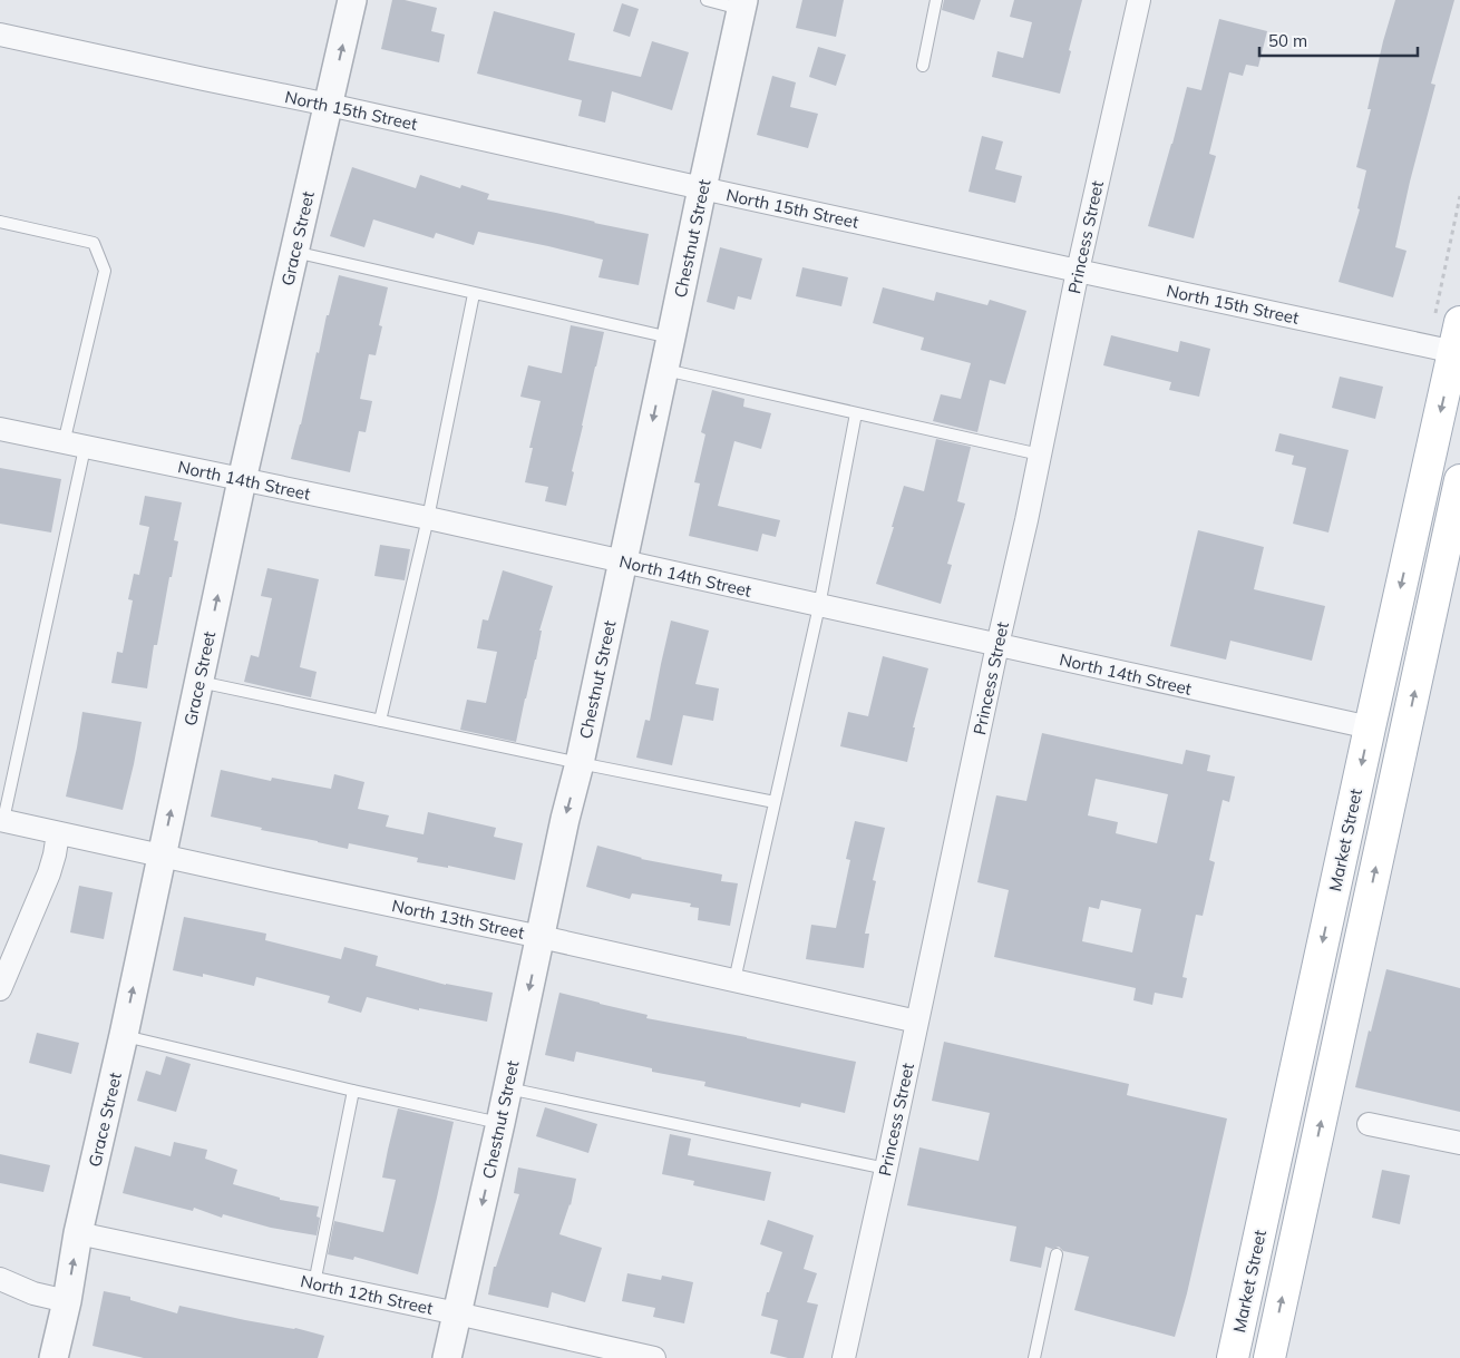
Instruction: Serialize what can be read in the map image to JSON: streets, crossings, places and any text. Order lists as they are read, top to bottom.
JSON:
{
  "streets": {
    "main road": ["Market Street"],
    "street": [
      "North 15th Street",
      "Princess Street",
      "Grace Street",
      "Chestnut Street",
      "North 14th Street",
      "North 13th Street",
      "North 12th Street"
    ]
  },
  "crossings": [
    ["North 15th Street", "Princess Street"],
    ["North 15th Street", "Grace Street"],
    ["North 15th Street", "Chestnut Street"],
    ["North 15th Street", "Market Street"],
    ["Princess Street", "North 14th Street"],
    ["Princess Street", "North 13th Street"],
    ["Grace Street", "North 14th Street"],
    ["Grace Street", "North 13th Street"],
    ["Grace Street", "North 12th Street"],
    ["Chestnut Street", "North 14th Street"],
    ["Chestnut Street", "North 13th Street"],
    ["Chestnut Street", "North 12th Street"],
    ["North 14th Street", "Market Street"]
  ],
  "one_way": ["Grace Street", "Chestnut Street"],
  "scale_bar": "50 m"
}
